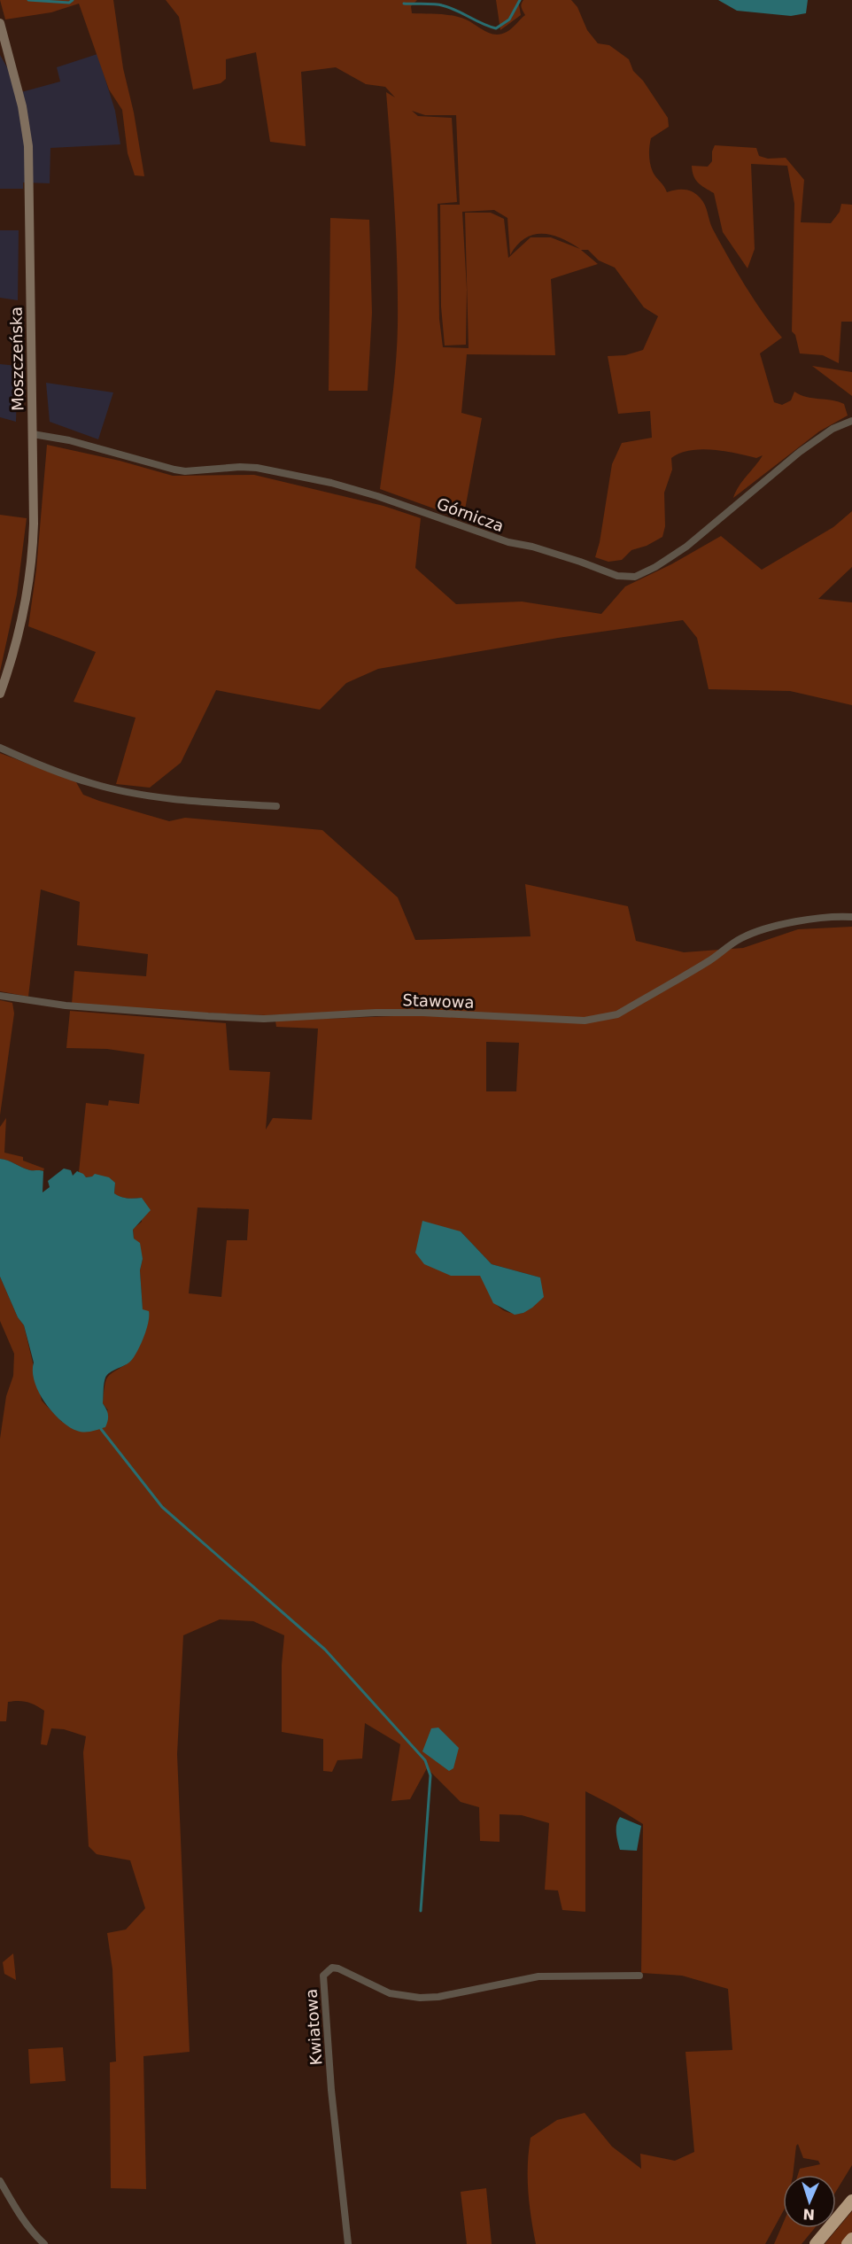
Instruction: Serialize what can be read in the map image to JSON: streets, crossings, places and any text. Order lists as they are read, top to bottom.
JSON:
{
  "streets": {
    "street": [
      "Moszczeńska",
      "Górnicza",
      "Stawowa",
      "Kwiatowa"
    ]
  },
  "crossings": [
    ["Moszczeńska", "Górnicza"]
  ],
  "north": "bottom"
}
